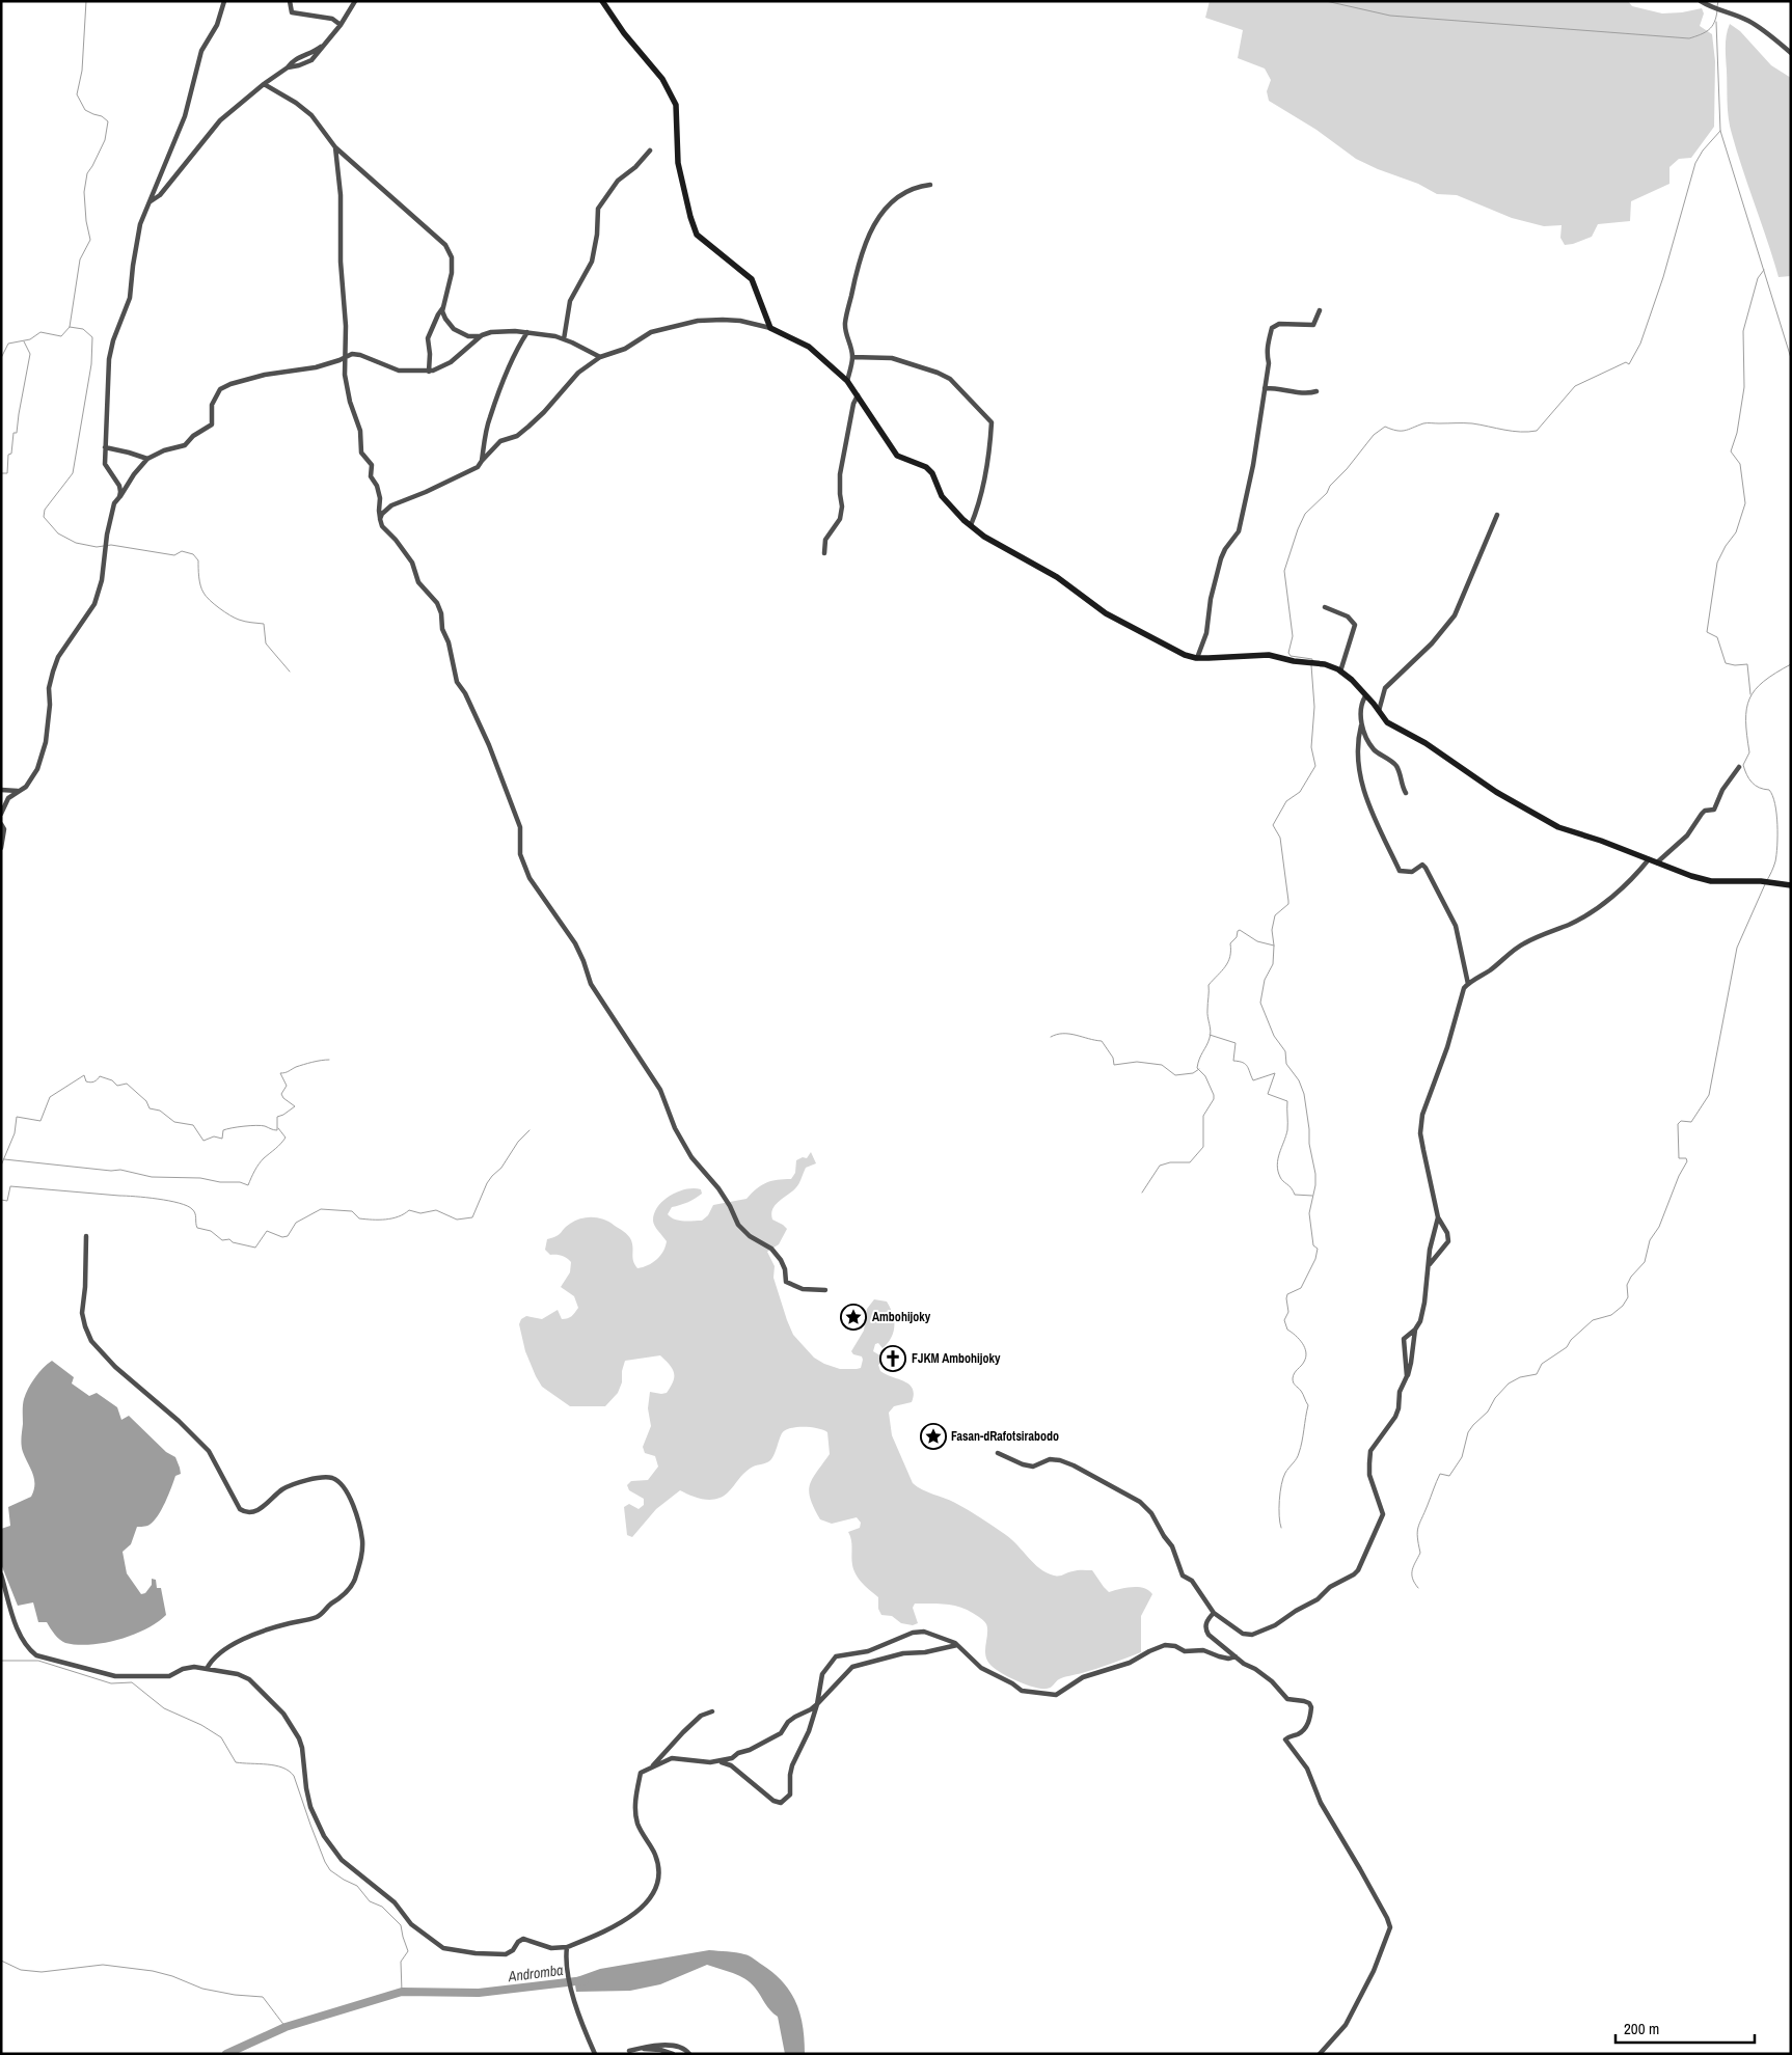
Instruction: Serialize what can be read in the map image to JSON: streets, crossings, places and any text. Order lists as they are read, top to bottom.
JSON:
{
  "water": ["Andromba"],
  "places": {
    "place": ["Ambohijoky", "Fasan-dRafotsirabodo"],
    "church": ["FJKM Ambohijoky"]
  },
  "scale_bar": "200 m"
}
